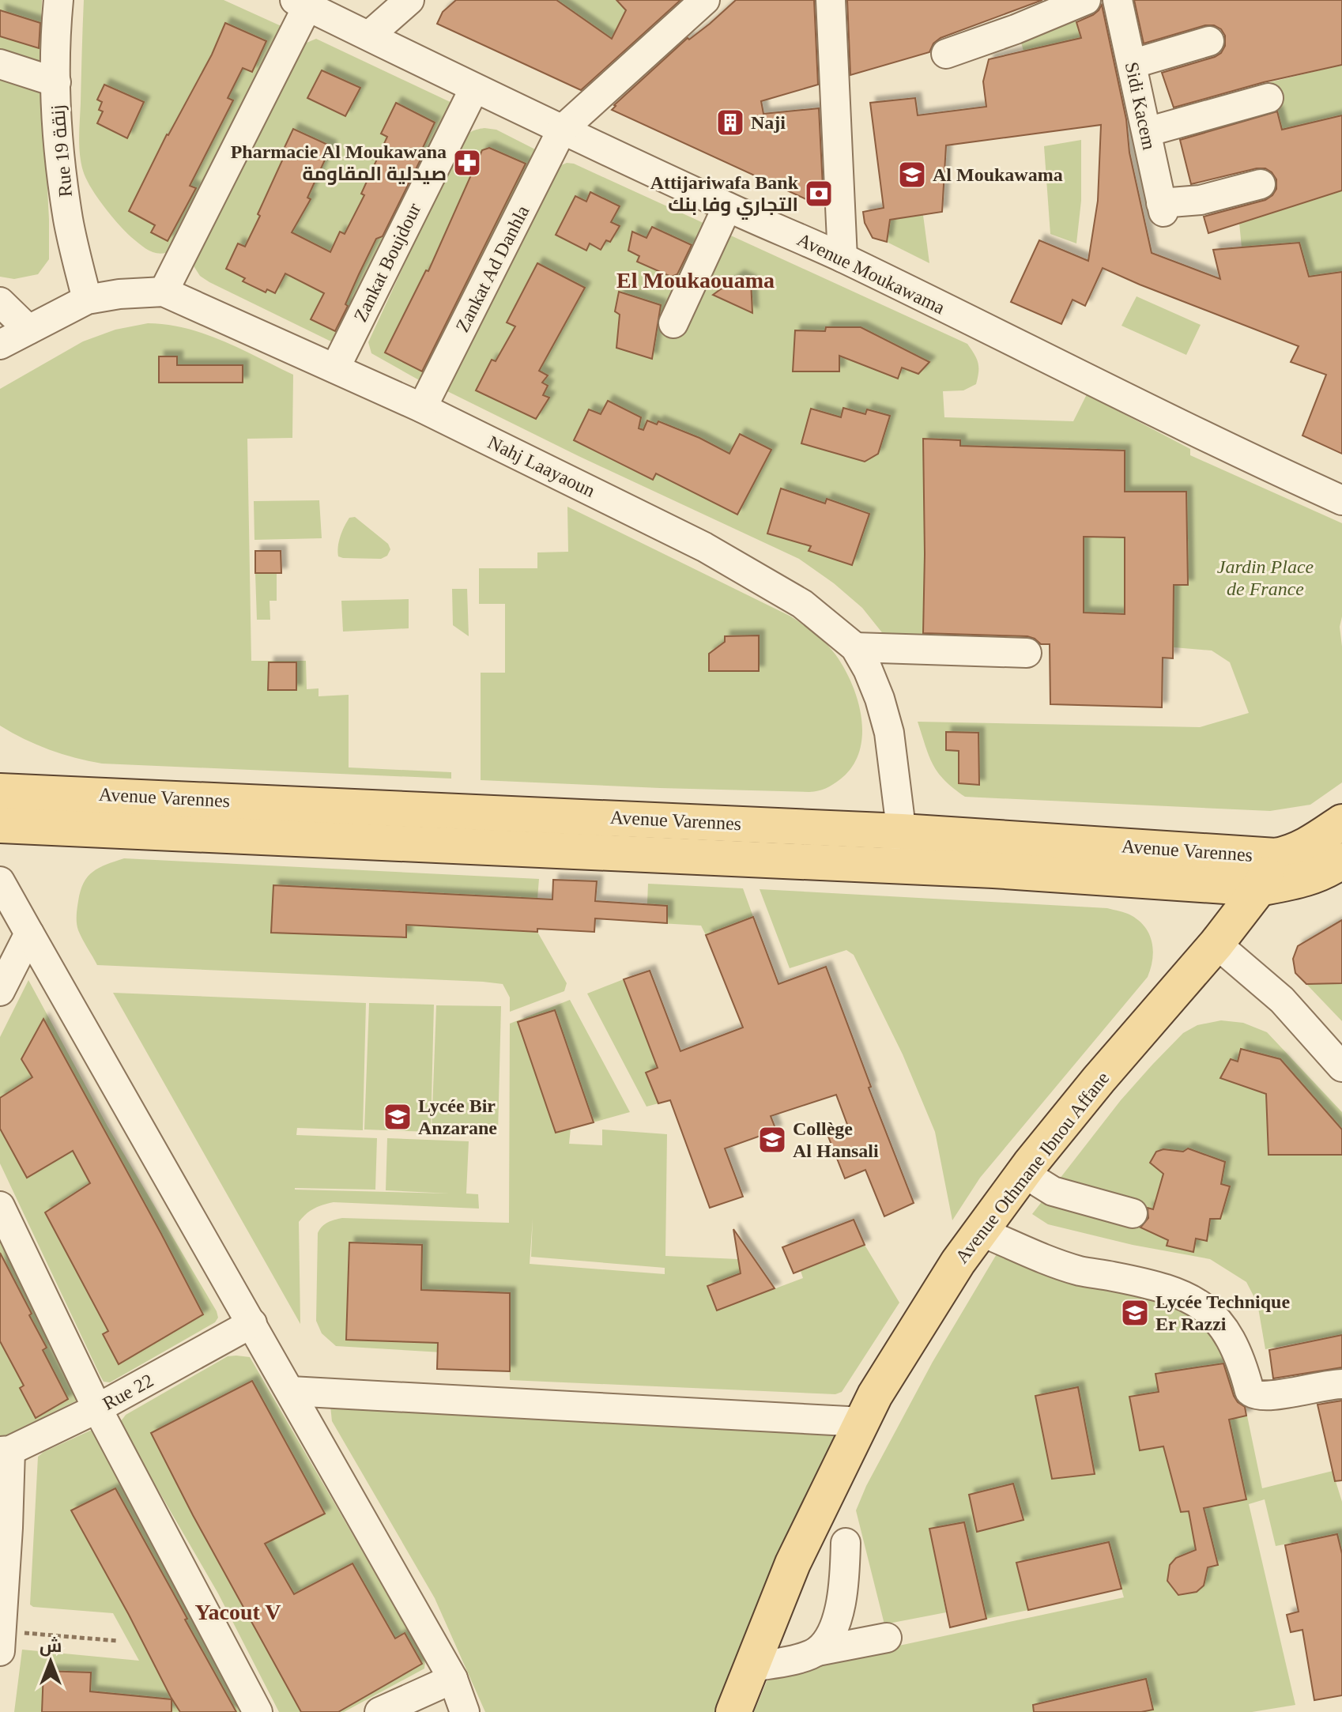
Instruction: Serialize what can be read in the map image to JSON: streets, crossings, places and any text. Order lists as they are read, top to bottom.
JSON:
{
  "streets": {
    "main road": ["Avenue Varennes", "Avenue Othmane Ibnou Affane"],
    "street": [
      "Sidi Kacem",
      "Rue 19 زنقة",
      "Zankat Boujdour",
      "Zankat Ad Danhla",
      "Avenue Moukawama",
      "Nahj Laayaoun",
      "Rue 22"
    ]
  },
  "crossings": [
    ["Rue 19 زنقة", "Nahj Laayaoun"],
    ["Zankat Boujdour", "Avenue Moukawama"],
    ["Zankat Boujdour", "Nahj Laayaoun"],
    ["Zankat Ad Danhla", "Avenue Moukawama"],
    ["Zankat Ad Danhla", "Nahj Laayaoun"],
    ["Nahj Laayaoun", "Avenue Varennes"],
    ["Avenue Varennes", "Avenue Othmane Ibnou Affane"]
  ],
  "districts": ["El Moukaouama", "Yacout V"],
  "parks": ["Jardin Place de France"],
  "places": {
    "building": ["Naji"],
    "pharmacy": ["Pharmacie Al Moukawana صيدلية المقاومة"],
    "school or university": [
      "Al Moukawama",
      "Lycée Bir Anzarane",
      "Collège Al Hansali",
      "Lycée Technique Er Razzi"
    ],
    "bank": ["Attijariwafa Bank التجاري وفا بنك"]
  },
  "north": "top"
}
